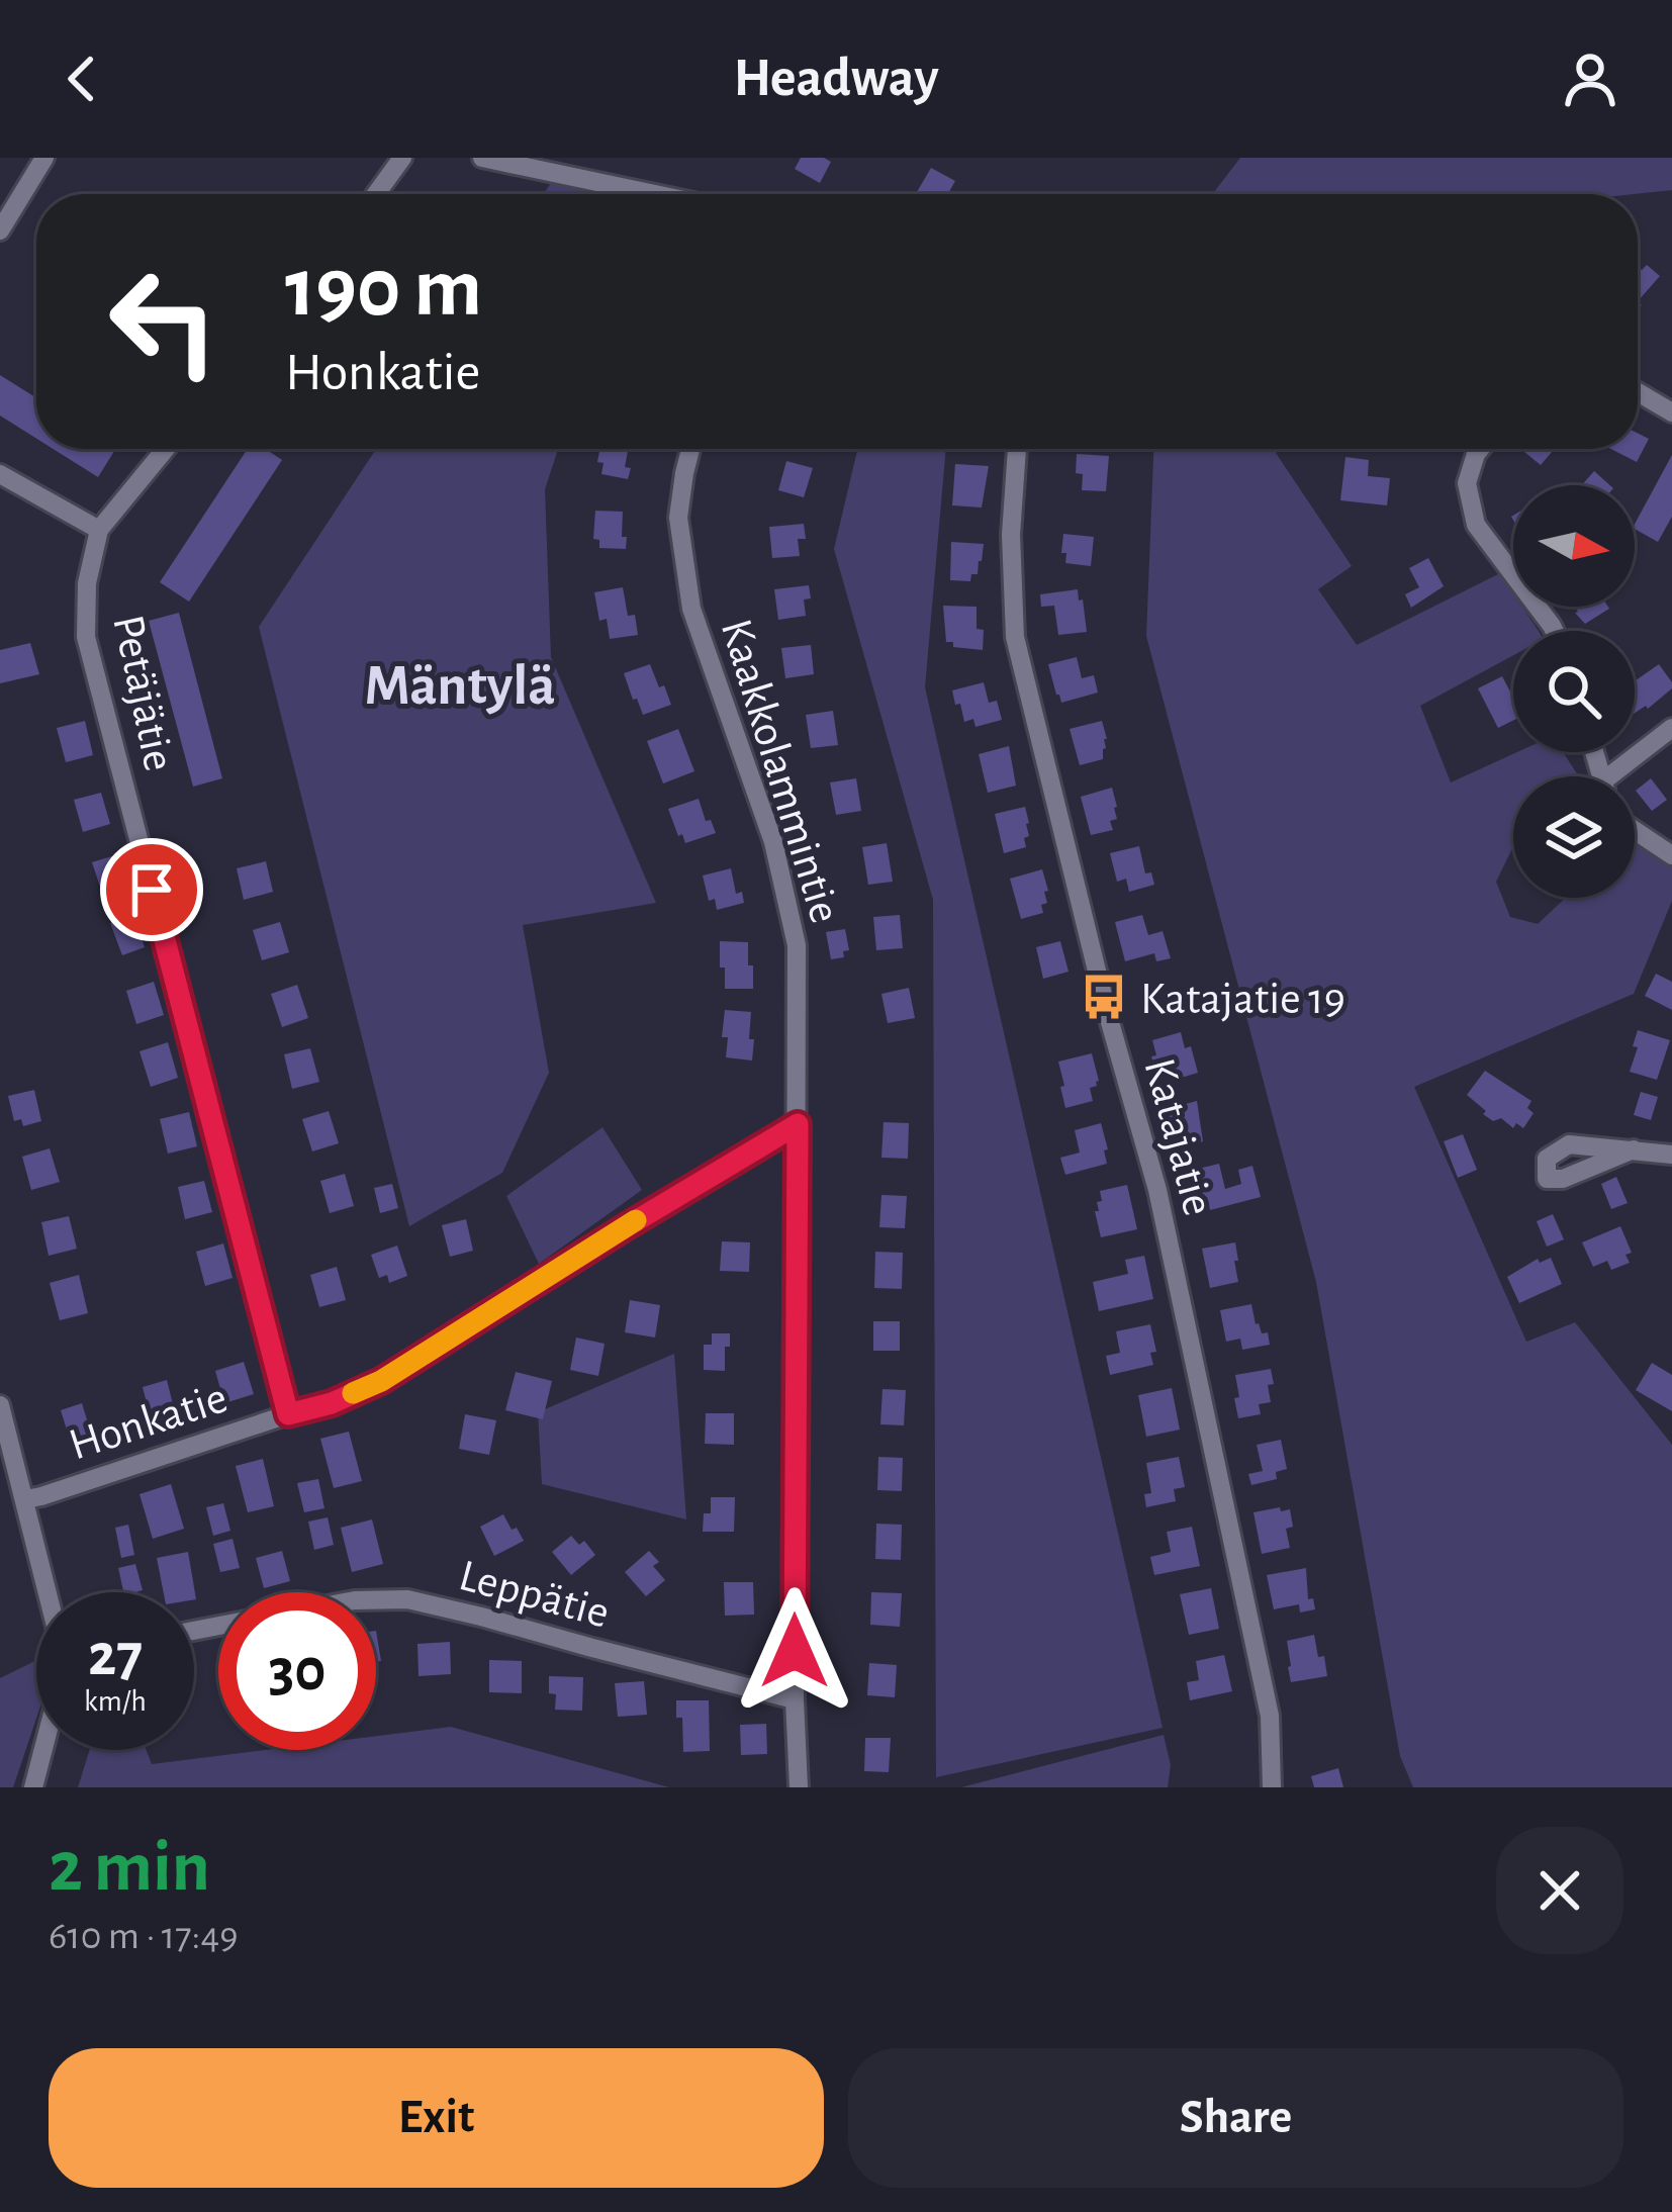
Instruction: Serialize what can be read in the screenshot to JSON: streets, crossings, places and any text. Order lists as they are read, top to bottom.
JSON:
{
  "streets": {
    "street": [
      "Petäjätie",
      "Kaakkolammintie",
      "Katajatie",
      "Honkatie",
      "Leppätie"
    ]
  },
  "crossings": [
    ["Petäjätie", "Honkatie"],
    ["Kaakkolammintie", "Honkatie"],
    ["Kaakkolammintie", "Leppätie"]
  ],
  "districts": ["Mäntylä"],
  "places": {
    "bus stop": ["Katajatie 19"]
  },
  "north": "right",
  "page": {
    "header": "Headway",
    "turn": ["190 m", "Honkatie"],
    "speed": "27 km/h",
    "limit": "30",
    "heading": ["2 min", "610 m · 17:49"],
    "buttons": ["Exit", "Share"]
  }
}
